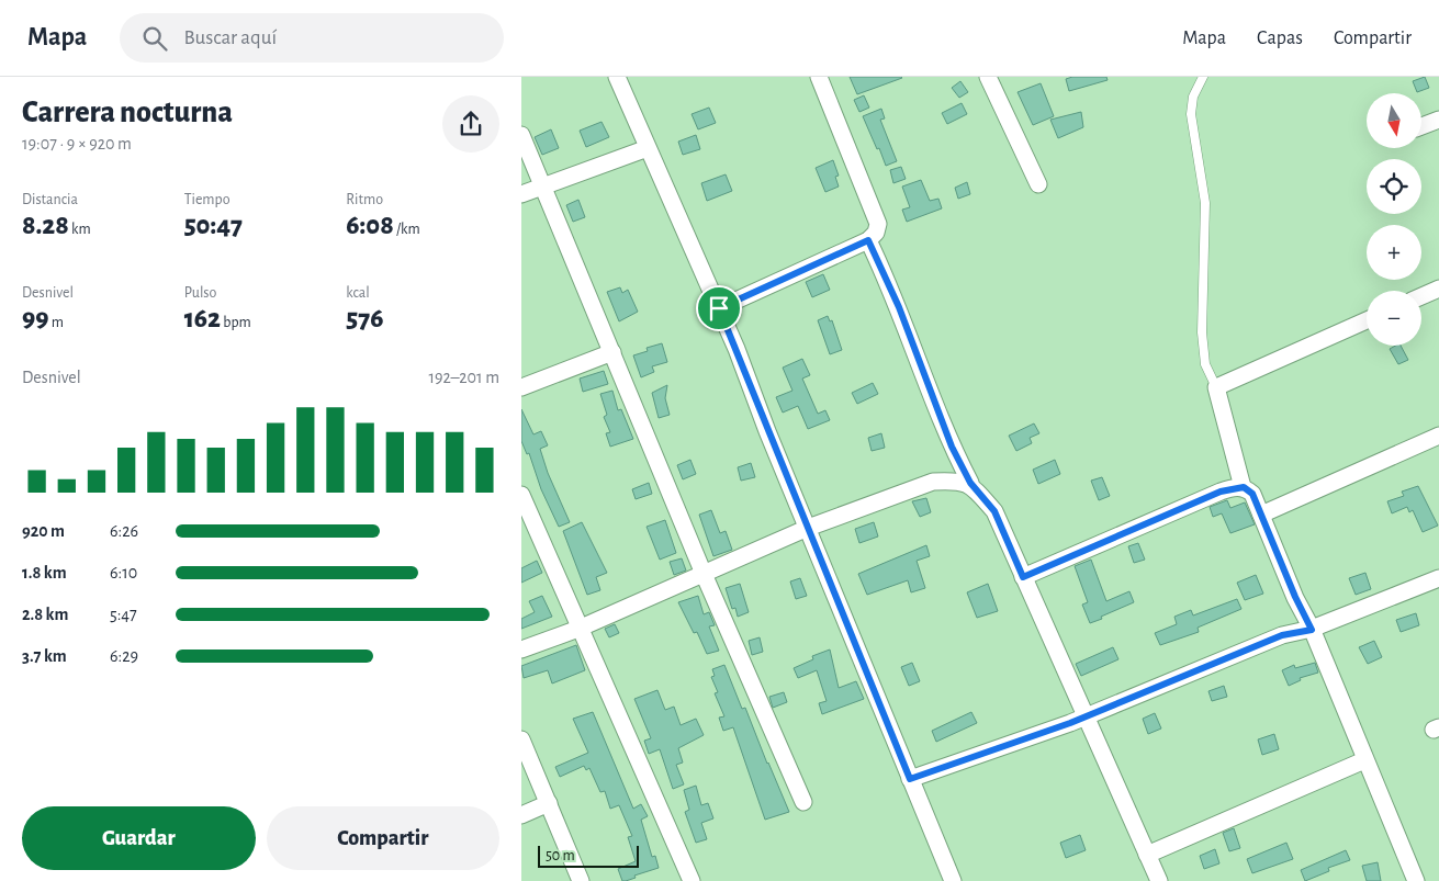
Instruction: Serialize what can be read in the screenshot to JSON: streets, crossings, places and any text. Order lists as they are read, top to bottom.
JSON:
{
  "scale_bar": "50 m",
  "north": "bottom",
  "page": {
    "header": "Mapa",
    "search": "Buscar aquí",
    "nav": ["Mapa", "Capas", "Compartir"],
    "heading": ["Carrera nocturna", "19:07 · 9 × 920 m"],
    "map_buttons": ["+", "−"],
    "stats": [
      ["Distancia", "8.28 km"],
      ["Tiempo", "50:47"],
      ["Ritmo", "6:08 /km"],
      ["Desnivel", "99 m"],
      ["Pulso", "162 bpm"],
      ["kcal", "576"]
    ],
    "chart": ["Desnivel", "192–201 m"],
    "list": [
      {
        "name": "920 m",
        "note": "6:26"
      },
      {
        "name": "1.8 km",
        "note": "6:10"
      },
      {
        "name": "2.8 km",
        "note": "5:47"
      },
      {
        "name": "3.7 km",
        "note": "6:29"
      }
    ],
    "buttons": ["Guardar", "Compartir"],
    "scale": "50 m"
  }
}
